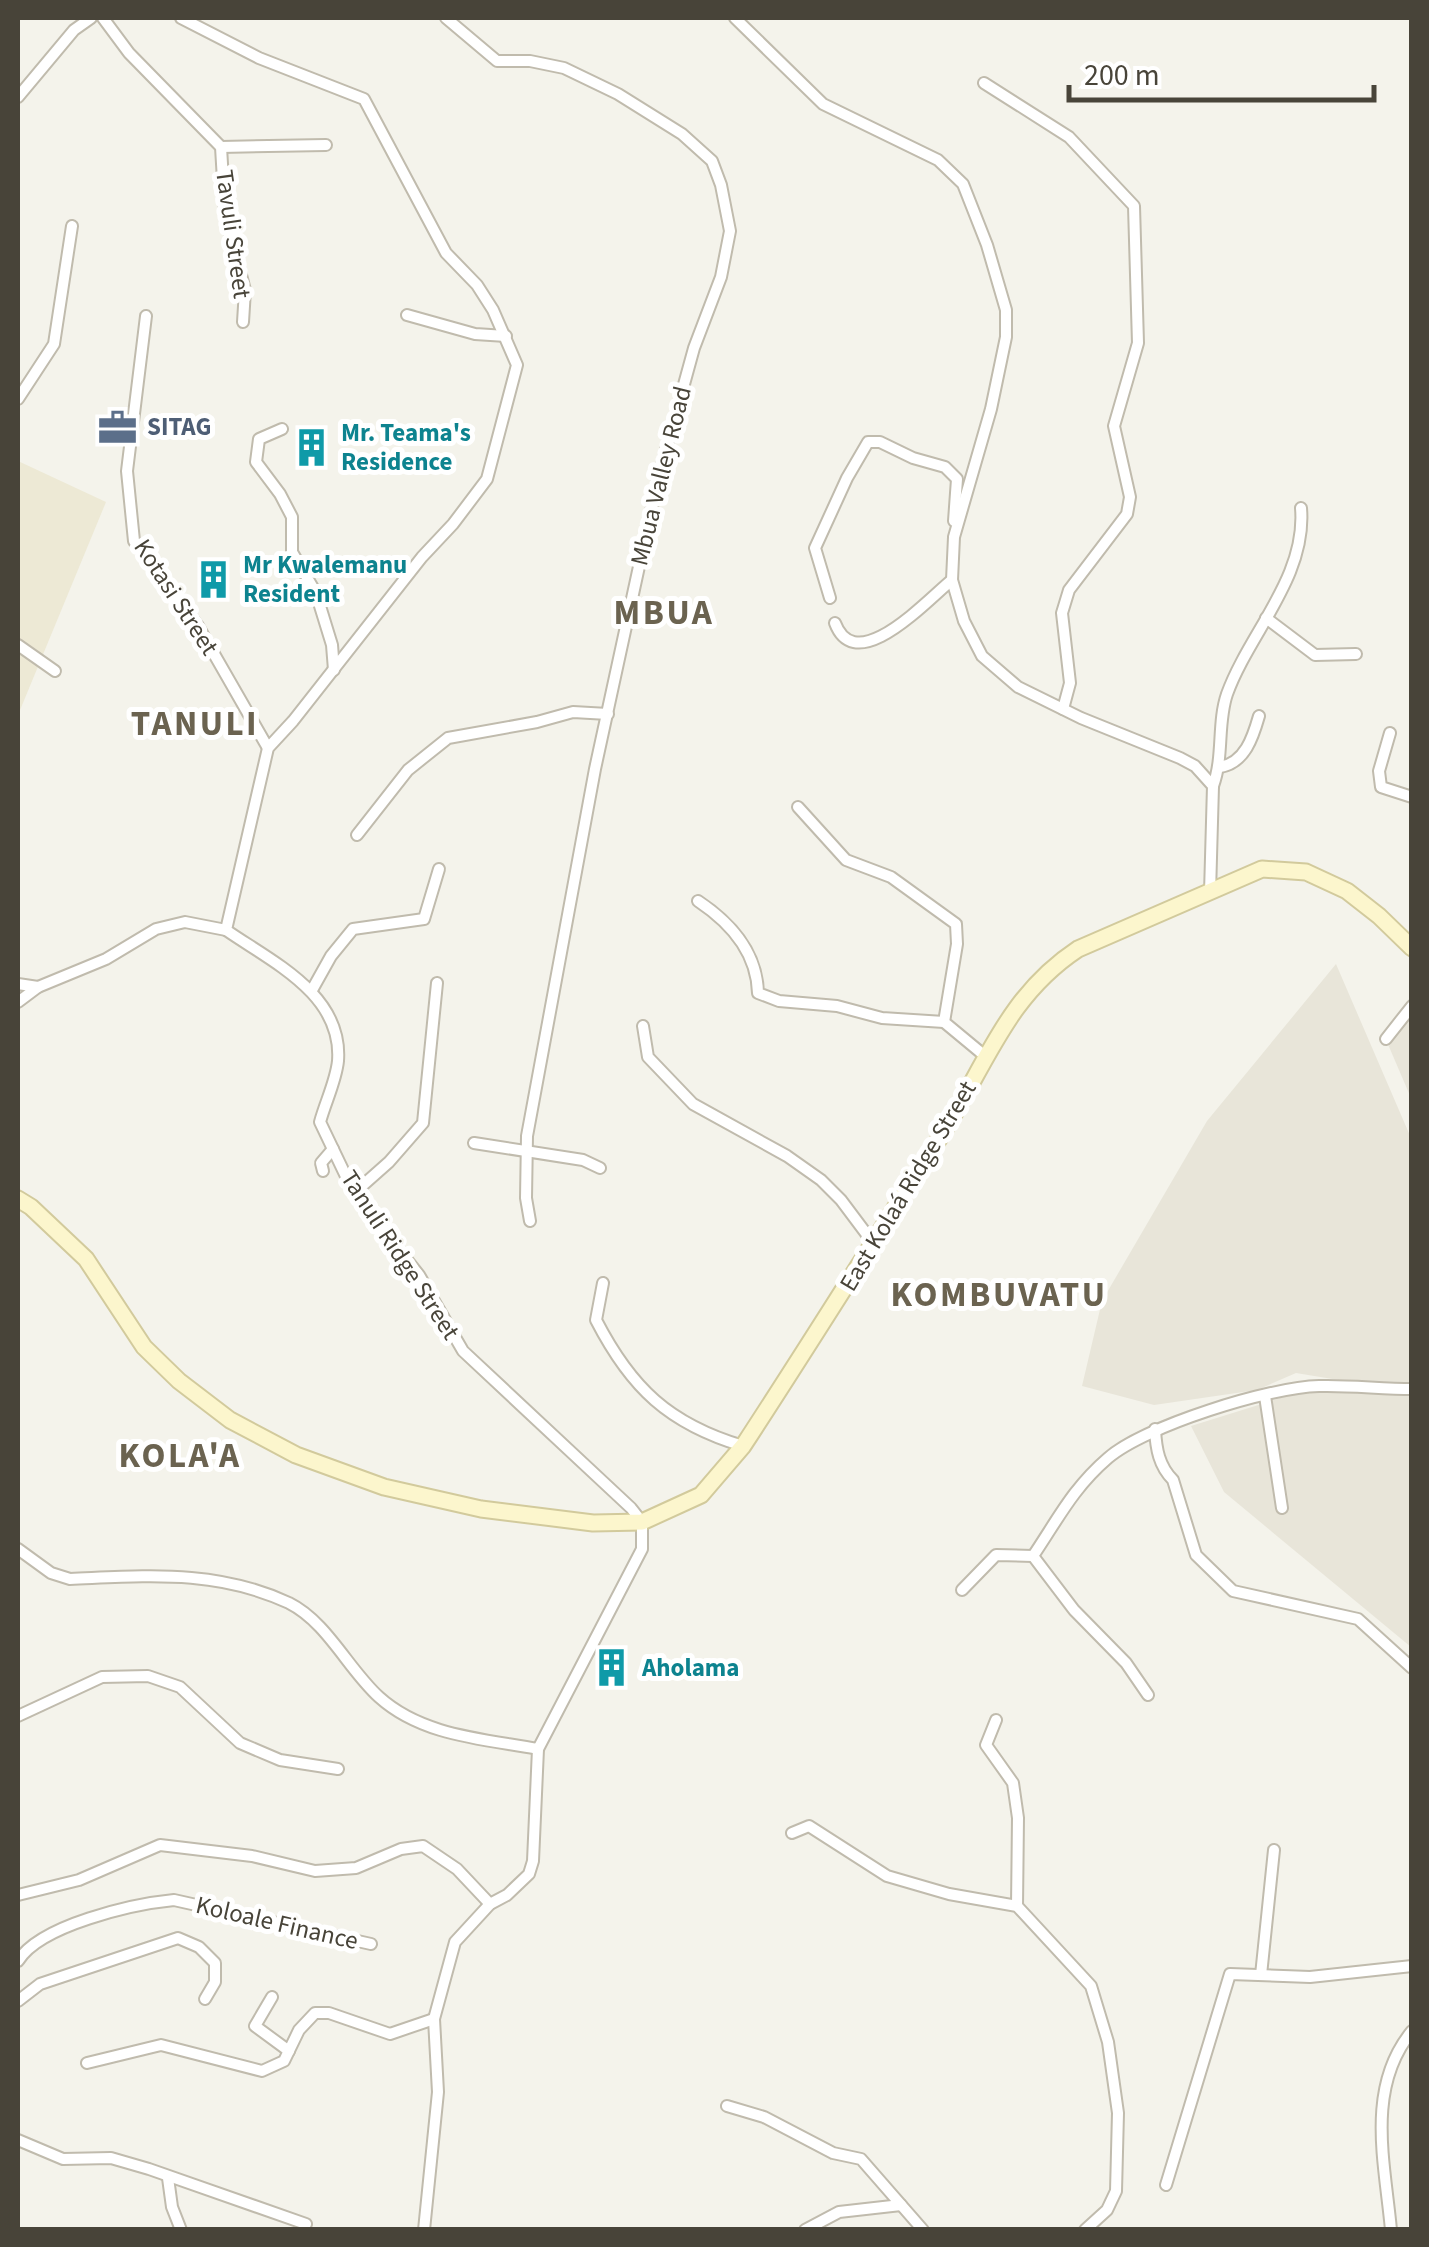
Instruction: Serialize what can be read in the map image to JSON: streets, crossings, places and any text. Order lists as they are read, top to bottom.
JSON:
{
  "streets": {
    "street": [
      "Tavuli Street",
      "Mbua Valley Road",
      "Kotasi Street",
      "East Kolaá Ridge Street",
      "Tanuli Ridge Street",
      "Koloale Finance"
    ]
  },
  "crossings": [
    ["East Kolaá Ridge Street", "Tanuli Ridge Street"]
  ],
  "districts": [
    "MBUA",
    "TANULI",
    "KOMBUVATU",
    "KOLA'A"
  ],
  "places": {
    "office": ["SITAG"],
    "building": ["Mr. Teama's Residence", "Mr Kwalemanu Resident", "Aholama"]
  },
  "scale_bar": "200 m"
}
